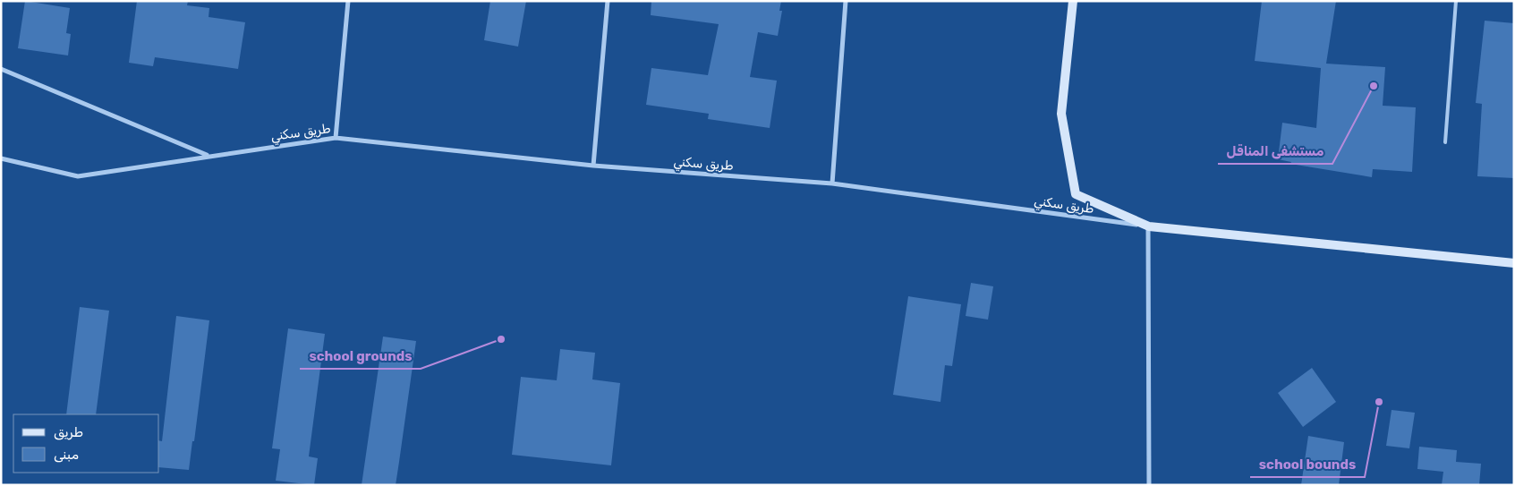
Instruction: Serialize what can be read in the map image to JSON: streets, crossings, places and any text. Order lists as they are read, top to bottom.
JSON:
{
  "streets": {
    "street": ["طريق سكني"]
  },
  "places": ["مستشفى المناقل", "school grounds", "school bounds"],
  "legend": ["طريق", "مبنى"]
}
